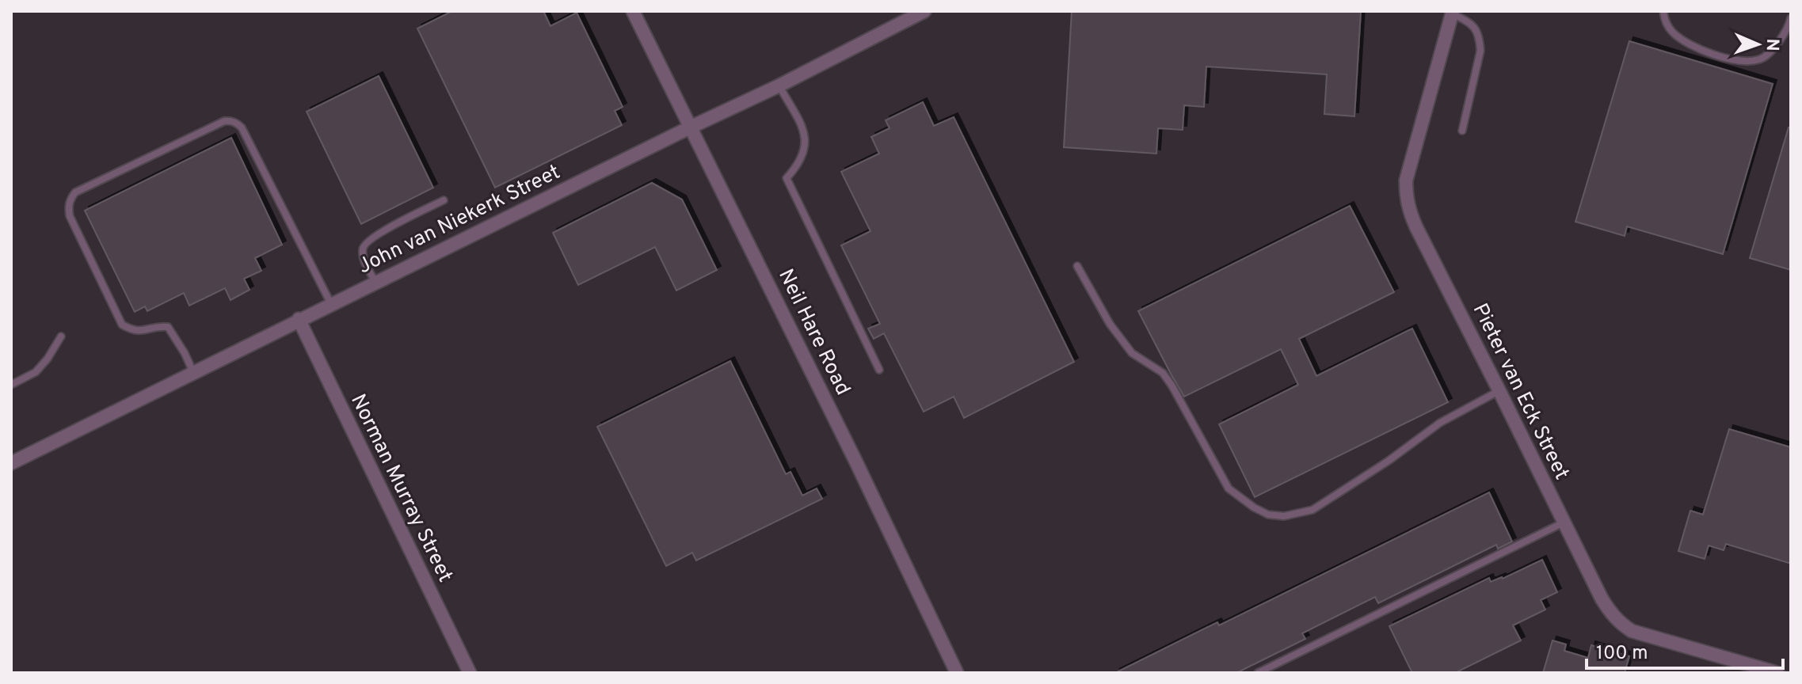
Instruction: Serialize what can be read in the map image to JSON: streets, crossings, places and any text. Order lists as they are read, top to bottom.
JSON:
{
  "streets": {
    "street": [
      "John van Niekerk Street",
      "Neil Hare Road",
      "Pieter van Eck Street",
      "Norman Murray Street"
    ]
  },
  "crossings": [
    ["John van Niekerk Street", "Neil Hare Road"],
    ["John van Niekerk Street", "Norman Murray Street"]
  ],
  "scale_bar": "100 m",
  "north": "right"
}
